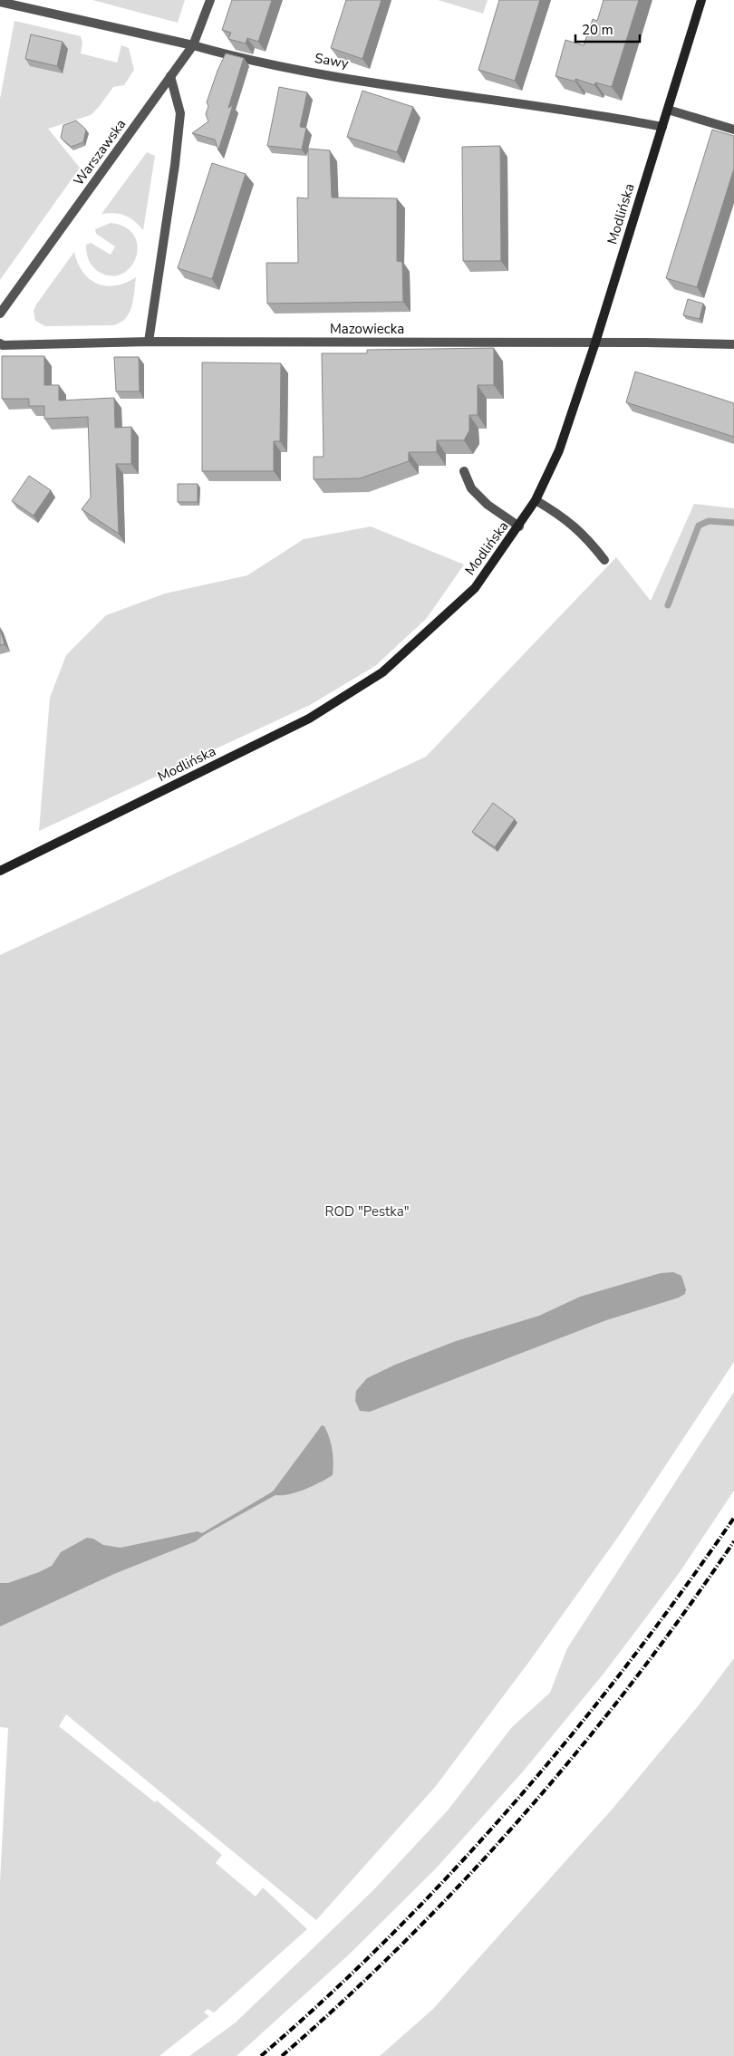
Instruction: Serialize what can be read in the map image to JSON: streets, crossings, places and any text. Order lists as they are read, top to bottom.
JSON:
{
  "streets": {
    "main road": ["Modlińska"],
    "street": ["Sawy", "Warszawska", "Mazowiecka"]
  },
  "crossings": [
    ["Sawy", "Warszawska"],
    ["Sawy", "Modlińska"],
    ["Modlińska", "Mazowiecka"]
  ],
  "parks": ["ROD \"Pestka\""],
  "scale_bar": "20 m"
}
